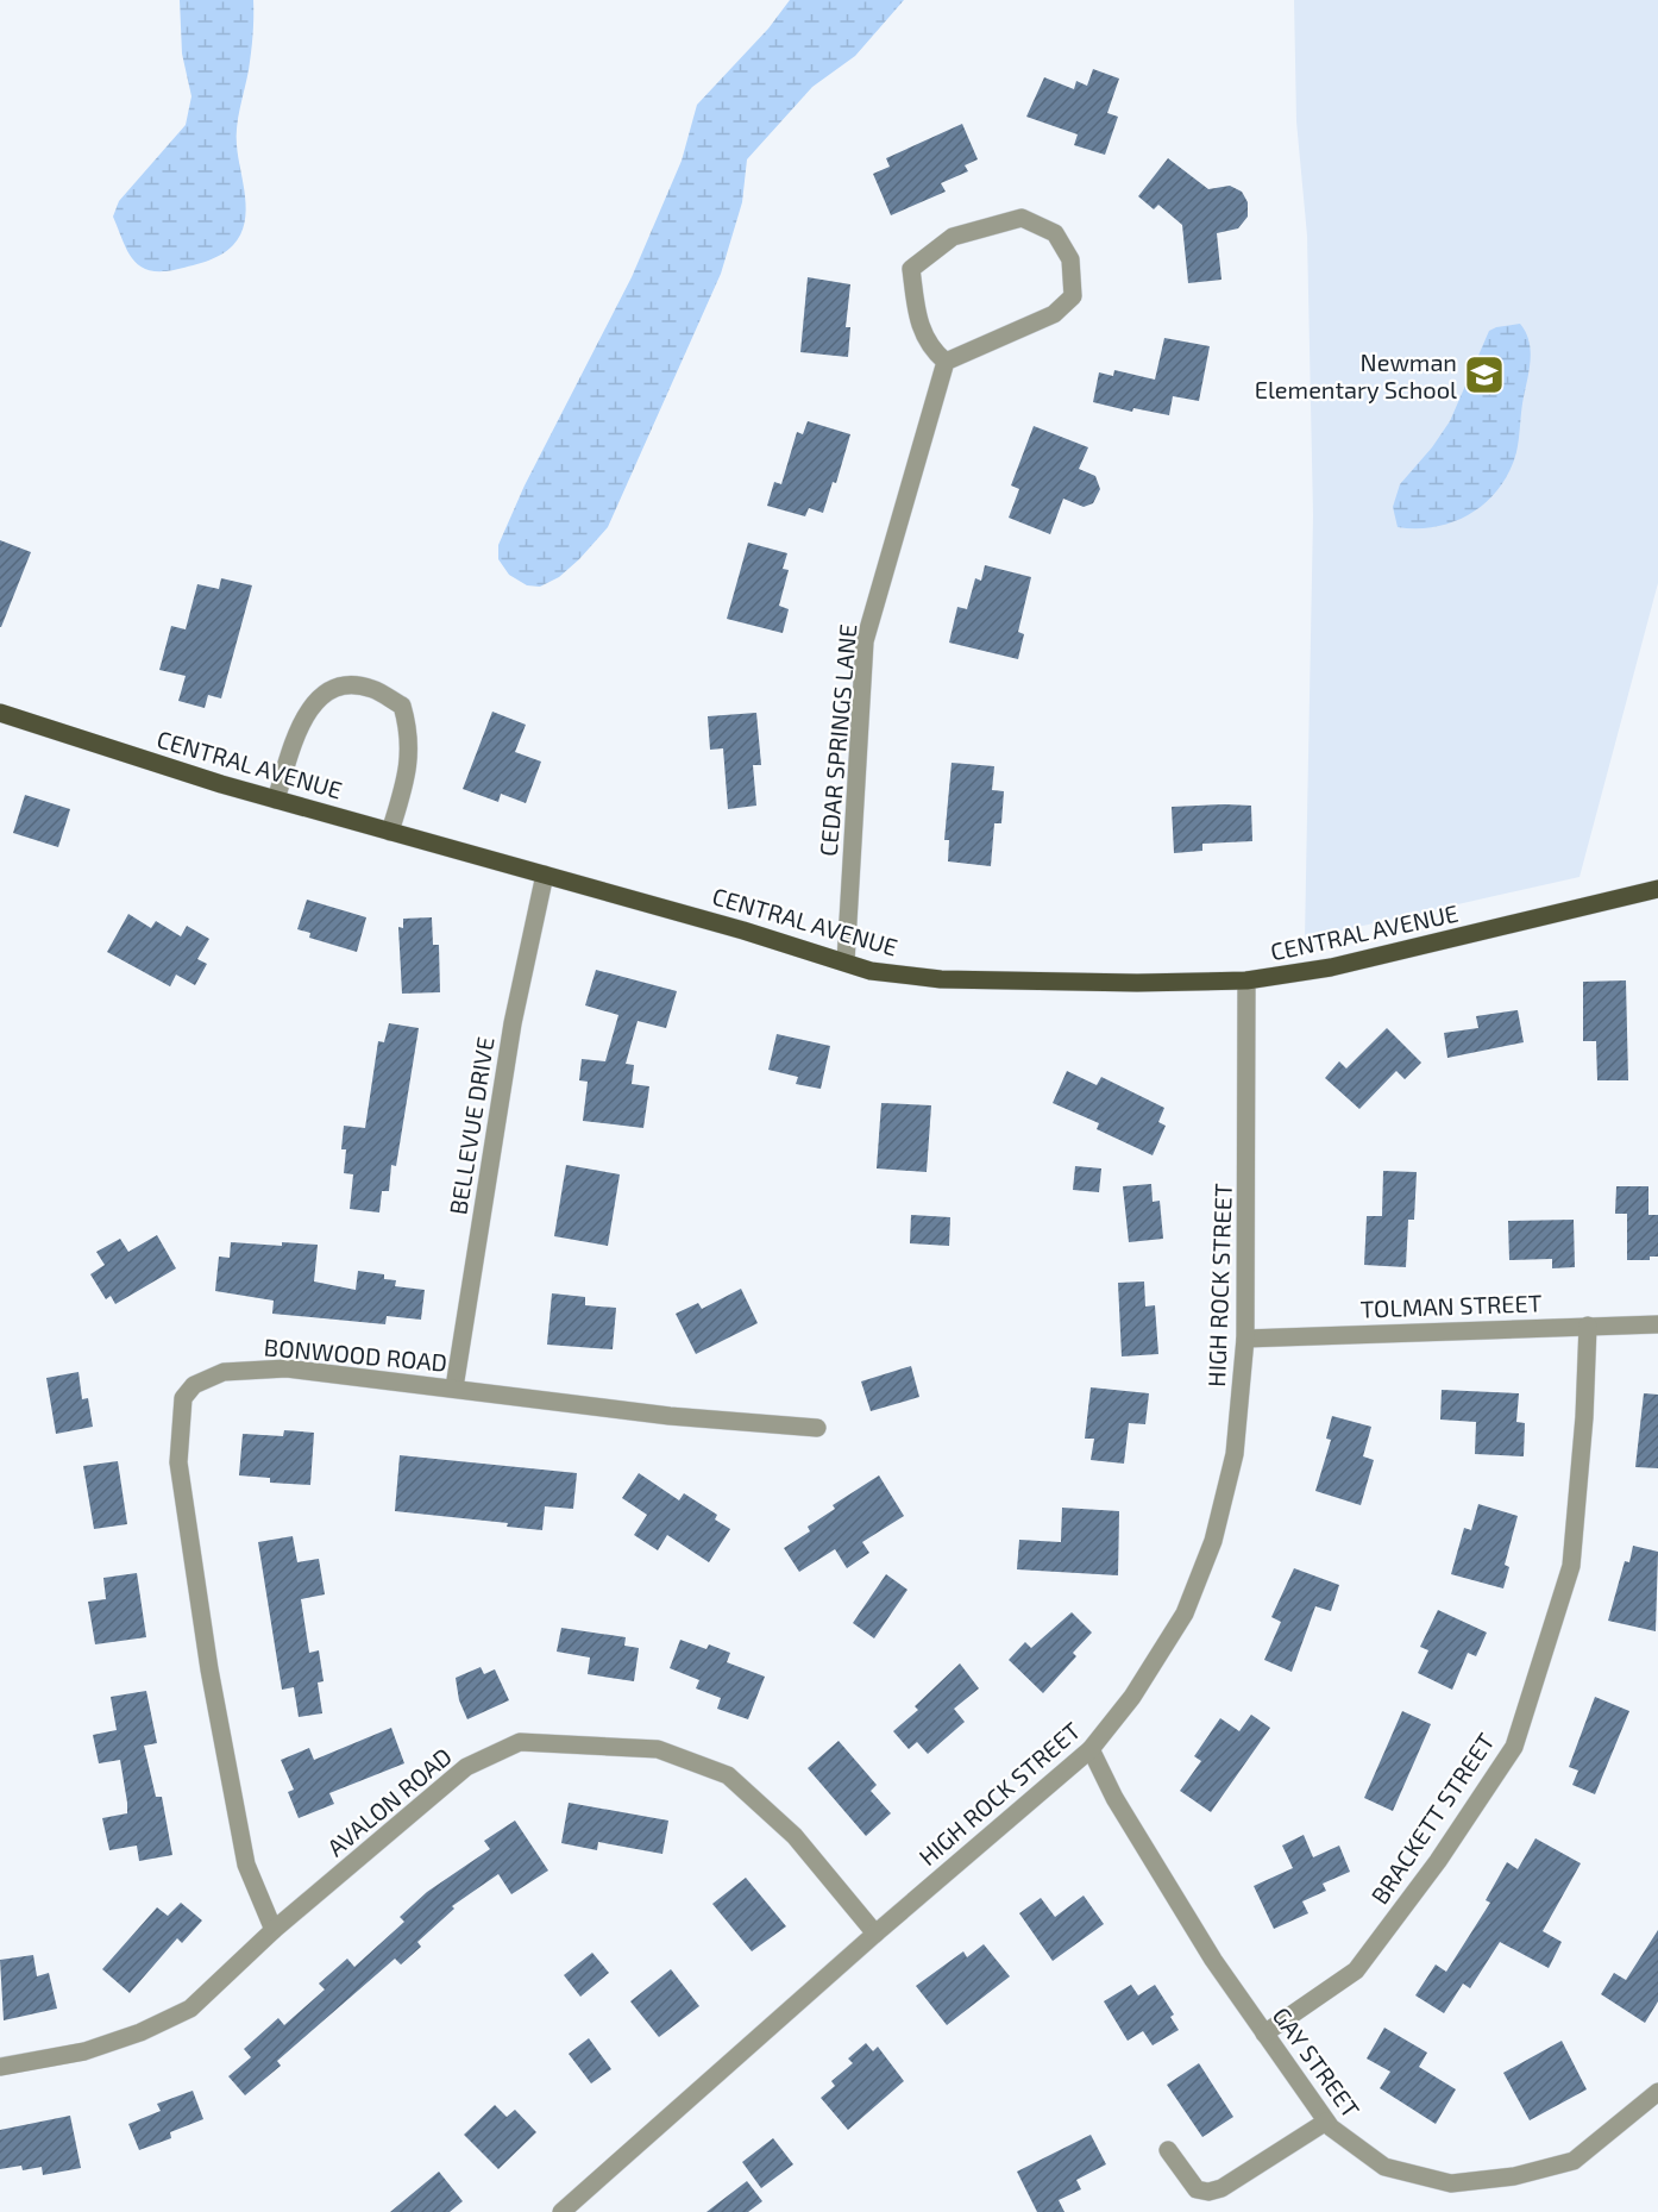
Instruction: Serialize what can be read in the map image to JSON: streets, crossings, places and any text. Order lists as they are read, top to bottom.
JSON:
{
  "streets": {
    "main road": ["CENTRAL AVENUE"],
    "street": [
      "CEDAR SPRINGS LANE",
      "BELLEVUE DRIVE",
      "HIGH ROCK STREET",
      "TOLMAN STREET",
      "BONWOOD ROAD",
      "AVALON ROAD",
      "BRACKETT STREET",
      "GAY STREET"
    ]
  },
  "crossings": [
    ["CEDAR SPRINGS LANE", "CENTRAL AVENUE"],
    ["CENTRAL AVENUE", "BELLEVUE DRIVE"],
    ["CENTRAL AVENUE", "HIGH ROCK STREET"],
    ["BELLEVUE DRIVE", "BONWOOD ROAD"],
    ["HIGH ROCK STREET", "TOLMAN STREET"],
    ["HIGH ROCK STREET", "AVALON ROAD"],
    ["HIGH ROCK STREET", "GAY STREET"],
    ["TOLMAN STREET", "BRACKETT STREET"],
    ["BONWOOD ROAD", "AVALON ROAD"],
    ["BRACKETT STREET", "GAY STREET"]
  ],
  "places": {
    "school or university": ["Newman Elementary School"]
  }
}
